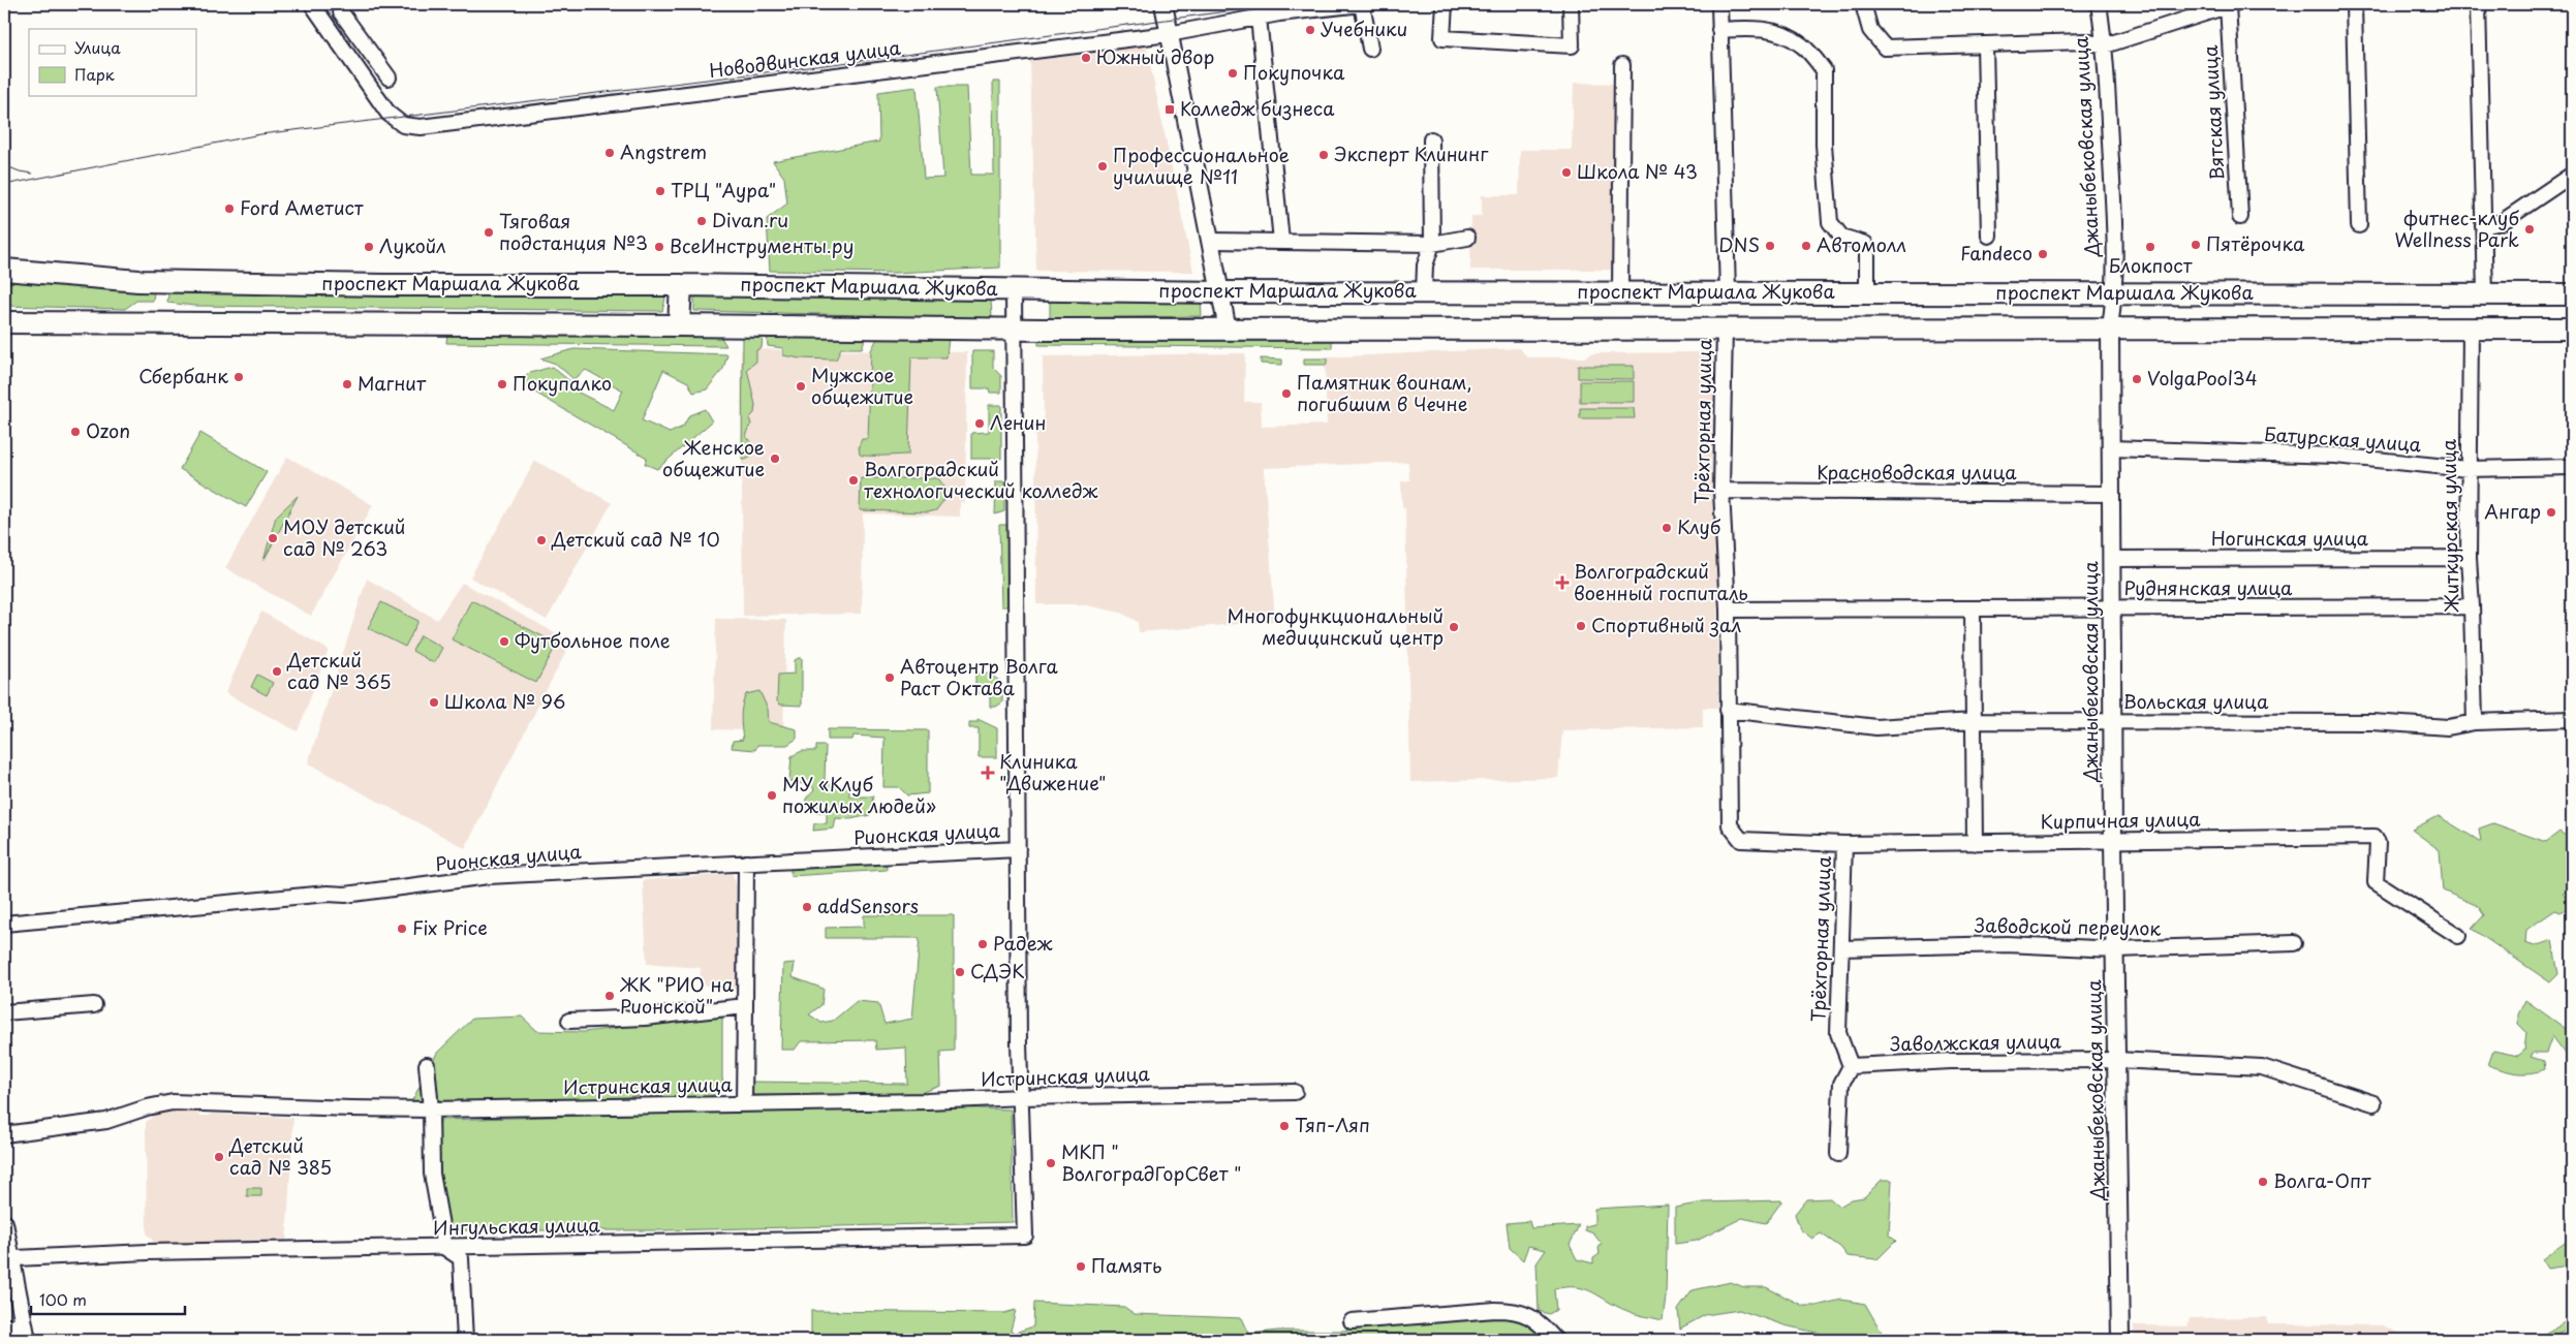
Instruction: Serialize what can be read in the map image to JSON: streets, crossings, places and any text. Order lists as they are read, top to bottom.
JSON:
{
  "streets": {
    "highway": ["проспект Маршала Жукова"],
    "main road": ["Джаныбековская улица"],
    "street": [
      "Новодвинская улица",
      "Вятская улица",
      "Трёхгорная улица",
      "Батурская улица",
      "Красноводская улица",
      "Житкурская улица",
      "Ногинская улица",
      "Руднянская улица",
      "Вольская улица",
      "Кирпичная улица",
      "Рионская улица",
      "Заводской переулок",
      "Заволжская улица",
      "Истринская улица",
      "Ингульская улица"
    ]
  },
  "crossings": [
    ["Джаныбековская улица", "проспект Маршала Жукова"],
    ["Джаныбековская улица", "Батурская улица"],
    ["Джаныбековская улица", "Красноводская улица"],
    ["Джаныбековская улица", "Ногинская улица"],
    ["Джаныбековская улица", "Руднянская улица"],
    ["Джаныбековская улица", "Вольская улица"],
    ["Джаныбековская улица", "Кирпичная улица"],
    ["Джаныбековская улица", "Заводской переулок"],
    ["Джаныбековская улица", "Заволжская улица"],
    ["проспект Маршала Жукова", "Трёхгорная улица"],
    ["проспект Маршала Жукова", "Житкурская улица"],
    ["Трёхгорная улица", "Красноводская улица"],
    ["Трёхгорная улица", "Руднянская улица"],
    ["Трёхгорная улица", "Вольская улица"],
    ["Трёхгорная улица", "Кирпичная улица"],
    ["Трёхгорная улица", "Заводской переулок"],
    ["Трёхгорная улица", "Заволжская улица"],
    ["Батурская улица", "Житкурская улица"],
    ["Житкурская улица", "Ногинская улица"],
    ["Житкурская улица", "Руднянская улица"],
    ["Житкурская улица", "Вольская улица"],
    ["Истринская улица", "Ингульская улица"]
  ],
  "places": {
    "other": [
      "Учебники",
      "Южный двор",
      "Покупочка",
      "Angstrem",
      "Эксперт Клининг",
      "Профессиональное училище №11",
      "Школа № 43",
      "ТРЦ \"Аура\"",
      "Ford Аметист",
      "Divan.ru",
      "фитнес-клуб Wellness Park",
      "Тяговая подстанция №3",
      "Пятёрочка",
      "DNS",
      "Автомолл",
      "Лукойл",
      "ВсеИнструменты.ру",
      "Блокпост",
      "Fandeco",
      "Сбербанк",
      "VolgaPool34",
      "Магнит",
      "Покупалко",
      "Мужское общежитие",
      "Памятник воинам, погибшим в Чечне",
      "Ленин",
      "Ozon",
      "Женское общежитие",
      "Волгоградский технологический колледж",
      "Ангар",
      "Клуб",
      "МОУ детский сад № 263",
      "Детский сад № 10",
      "Спортивный зал",
      "Многофункциональный медицинский центр",
      "Футбольное поле",
      "Детский сад № 365",
      "Автоцентр Волга Раст Октава",
      "Школа № 96",
      "МУ «Клуб пожилых людей»",
      "addSensors",
      "Fix Price",
      "Радеж",
      "СДЭК",
      "ЖК \"РИО на Рионской\"",
      "Тяп-Ляп",
      "Детский сад № 385",
      "МКП \" ВолгоградГорСвет \"",
      "Волга-Опт",
      "Память"
    ],
    "transit": ["Колледж бизнеса"],
    "health": ["Волгоградский военный госпиталь", "Клиника \"Движение\""]
  },
  "legend": ["Улица", "Парк"],
  "scale_bar": "100 m"
}
